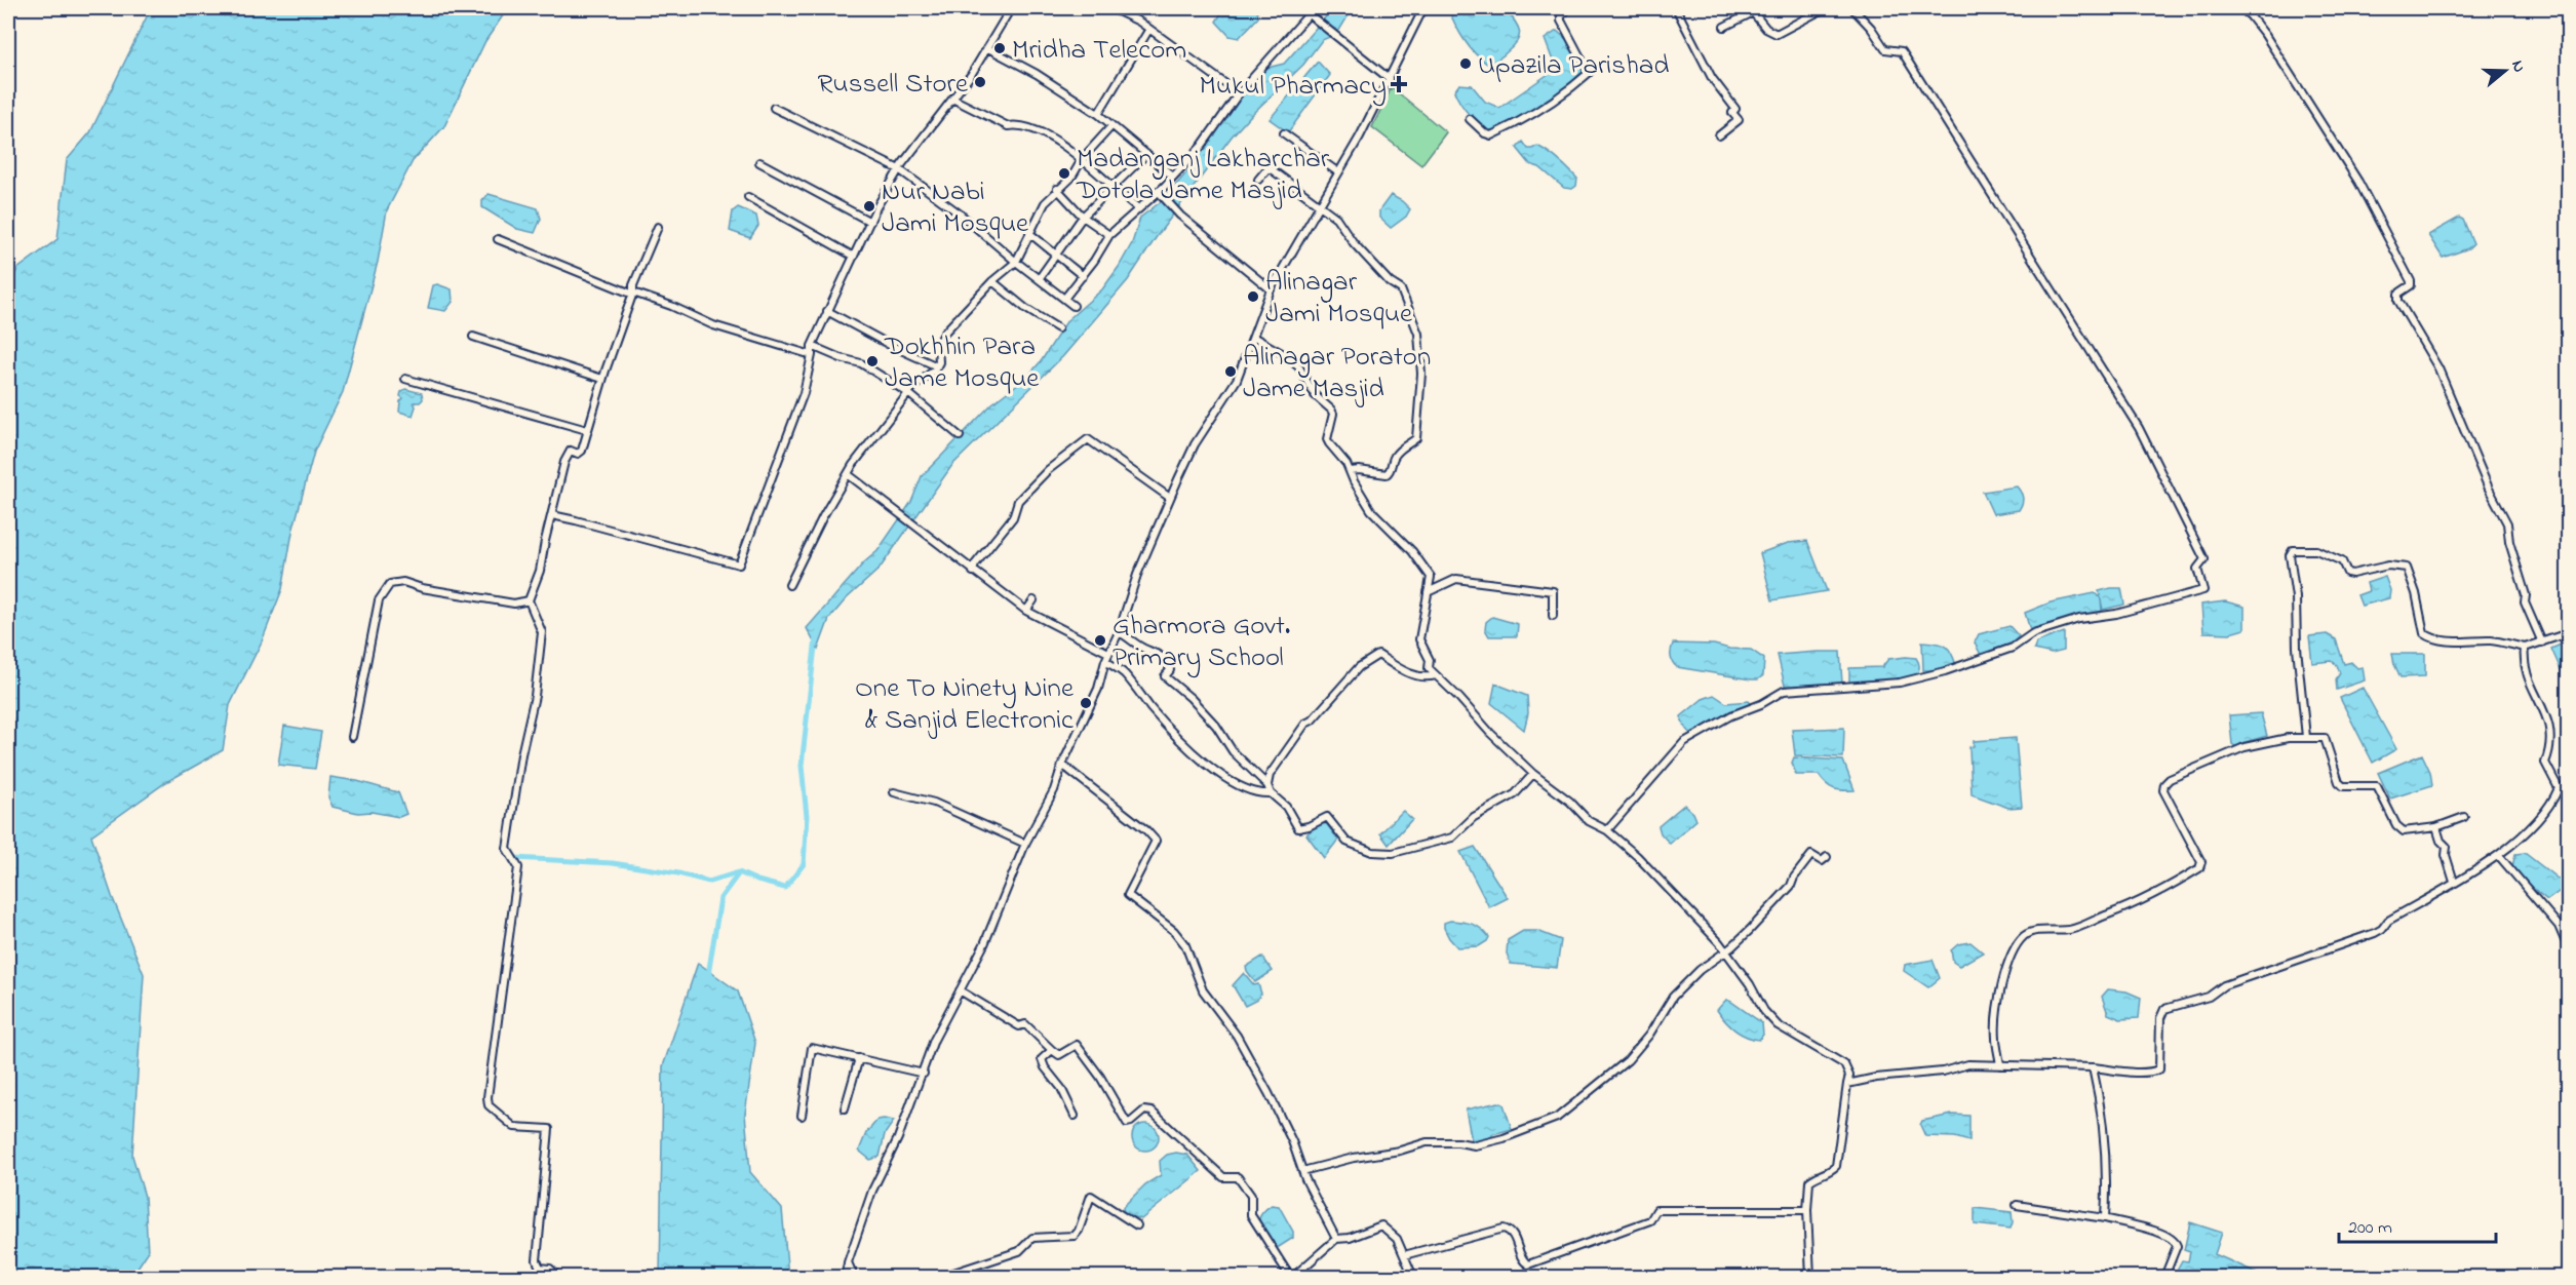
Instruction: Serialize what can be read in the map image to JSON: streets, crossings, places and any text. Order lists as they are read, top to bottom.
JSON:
{
  "places": {
    "other": [
      "Mridha Telecom",
      "Upazila Parishad",
      "Russell Store",
      "Madanganj Lakharchar Dotola Jame Masjid",
      "Nur Nabi Jami Mosque",
      "Alinagar Jami Mosque",
      "Dokhhin Para Jame Mosque",
      "Alinagar Poraton Jame Masjid",
      "Gharmora Govt. Primary School",
      "One To Ninety Nine & Sanjid Electronic"
    ],
    "health": ["Mukul Pharmacy"]
  },
  "scale_bar": "200 m",
  "north": "right"
}
